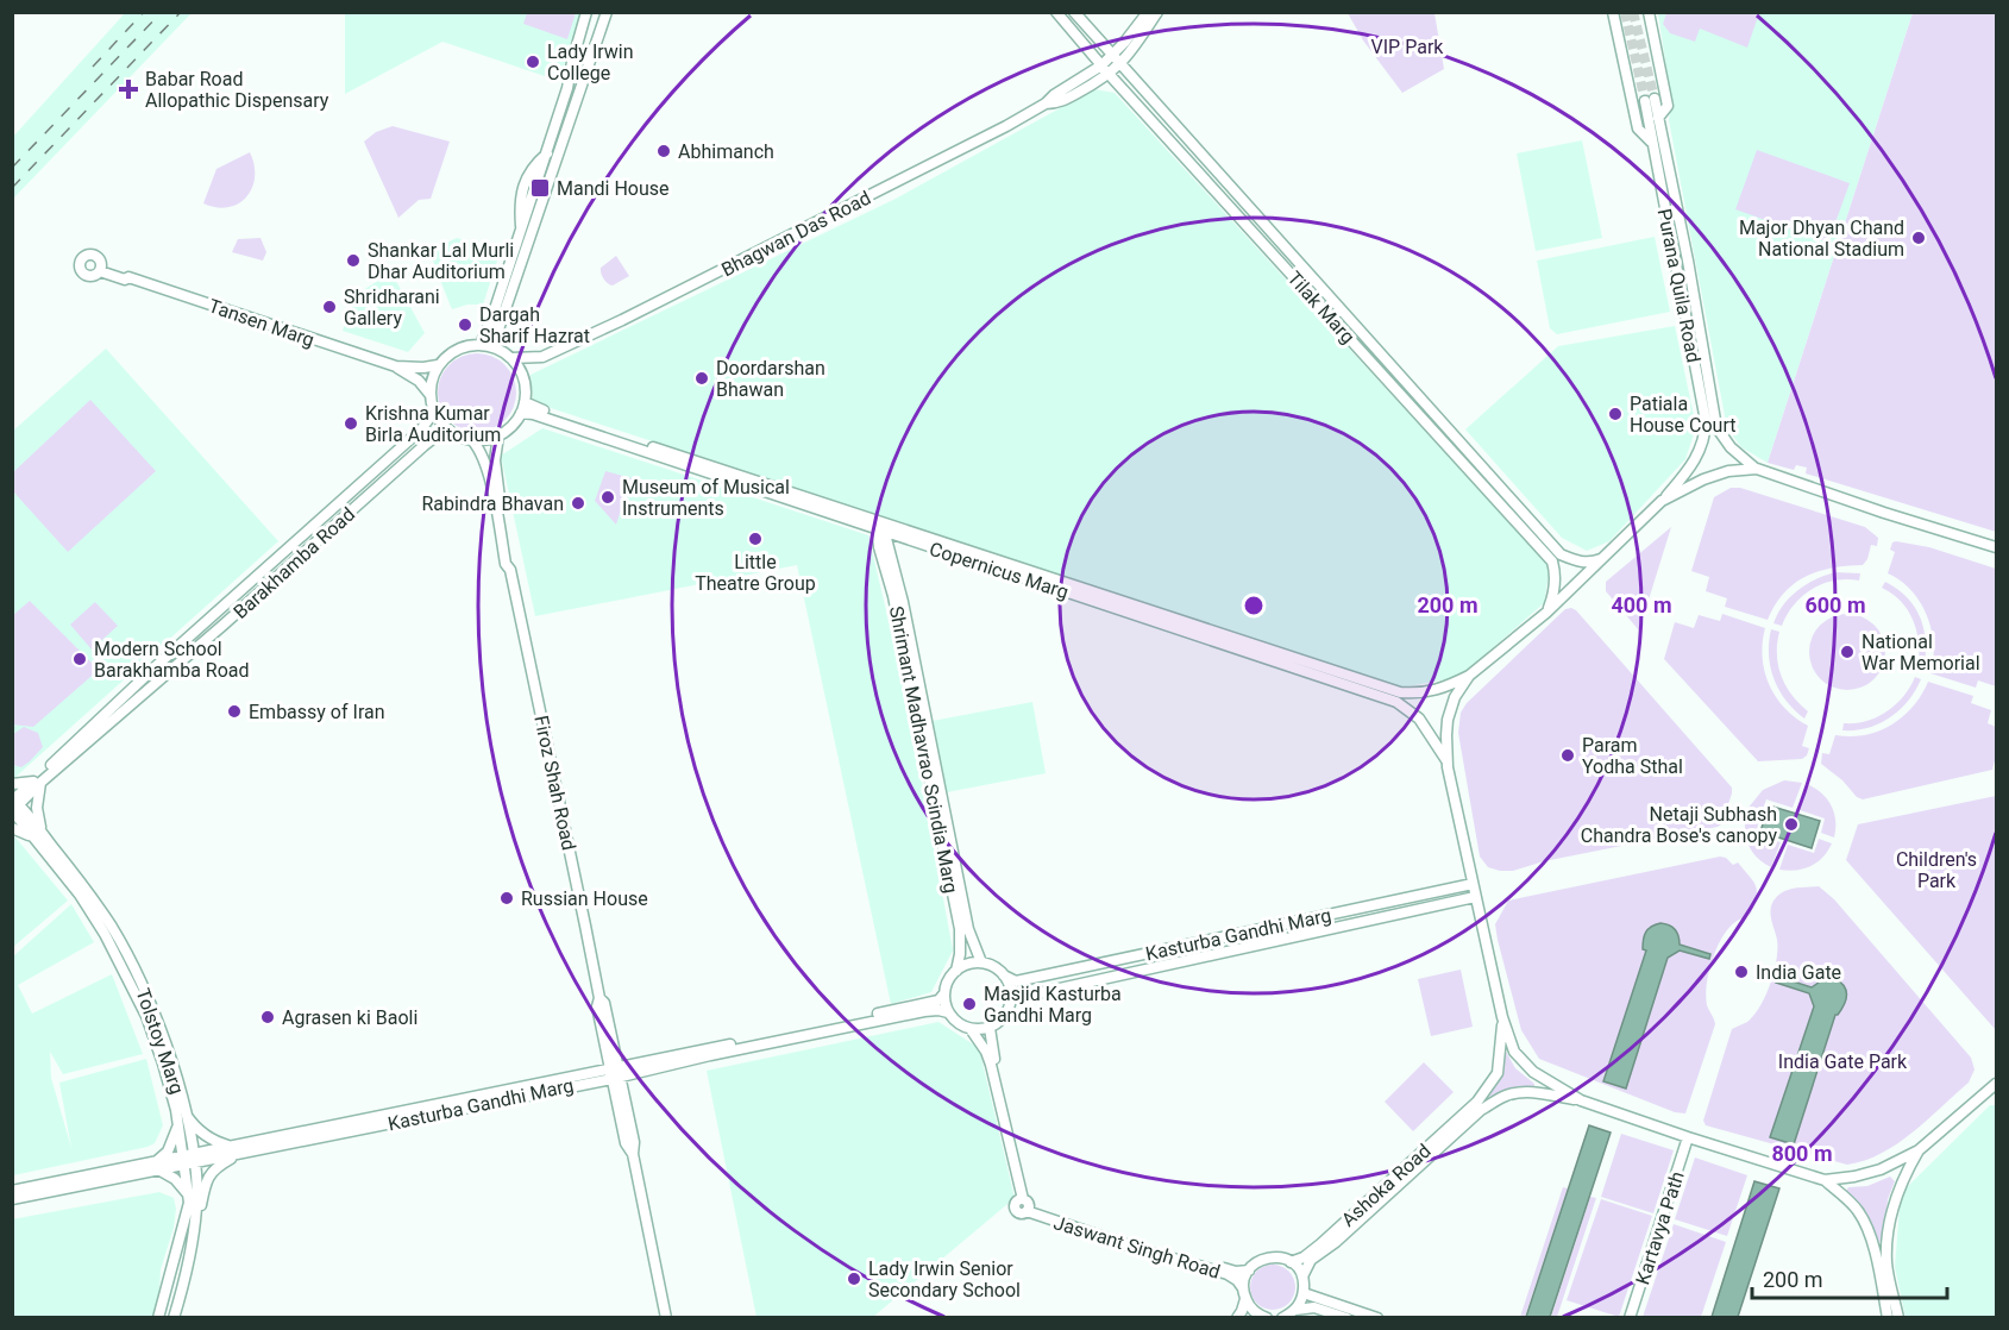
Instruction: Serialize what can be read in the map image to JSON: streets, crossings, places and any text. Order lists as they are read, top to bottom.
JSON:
{
  "streets": {
    "main road": [
      "Bhagwan Das Road",
      "Purana Quila Road",
      "Tilak Marg",
      "Tansen Marg",
      "Barakhamba Road",
      "Copernicus Marg",
      "Shrimant Madhavrao Scindia Marg",
      "Firoz Shah Road",
      "Kasturba Gandhi Marg",
      "Tolstoy Marg",
      "Ashoka Road",
      "Kartavya Path",
      "Jaswant Singh Road"
    ]
  },
  "crossings": [
    ["Bhagwan Das Road", "Tilak Marg"],
    ["Bhagwan Das Road", "Tansen Marg"],
    ["Bhagwan Das Road", "Barakhamba Road"],
    ["Bhagwan Das Road", "Copernicus Marg"],
    ["Bhagwan Das Road", "Firoz Shah Road"],
    ["Tansen Marg", "Barakhamba Road"],
    ["Tansen Marg", "Copernicus Marg"],
    ["Tansen Marg", "Firoz Shah Road"],
    ["Barakhamba Road", "Copernicus Marg"],
    ["Barakhamba Road", "Firoz Shah Road"],
    ["Barakhamba Road", "Tolstoy Marg"],
    ["Copernicus Marg", "Shrimant Madhavrao Scindia Marg"],
    ["Copernicus Marg", "Firoz Shah Road"],
    ["Shrimant Madhavrao Scindia Marg", "Kasturba Gandhi Marg"],
    ["Firoz Shah Road", "Kasturba Gandhi Marg"],
    ["Kasturba Gandhi Marg", "Tolstoy Marg"]
  ],
  "parks": ["VIP Park", "Children's Park", "India Gate Park"],
  "places": {
    "other": [
      "Lady Irwin College",
      "Abhimanch",
      "Major Dhyan Chand National Stadium",
      "Shankar Lal Murli Dhar Auditorium",
      "Shridharani Gallery",
      "Dargah Sharif Hazrat",
      "Doordarshan Bhawan",
      "Patiala House Court",
      "Krishna Kumar Birla Auditorium",
      "Museum of Musical Instruments",
      "Rabindra Bhavan",
      "Little Theatre Group",
      "National War Memorial",
      "Modern School Barakhamba Road",
      "Embassy of Iran",
      "Param Yodha Sthal",
      "Netaji Subhash Chandra Bose's canopy",
      "Russian House",
      "India Gate",
      "Masjid Kasturba Gandhi Marg",
      "Agrasen ki Baoli",
      "Lady Irwin Senior Secondary School"
    ],
    "health": ["Babar Road Allopathic Dispensary"],
    "transit": ["Mandi House"]
  },
  "scale_bar": "200 m",
  "rings": [
    "200 m",
    "400 m",
    "600 m",
    "800 m"
  ]
}
